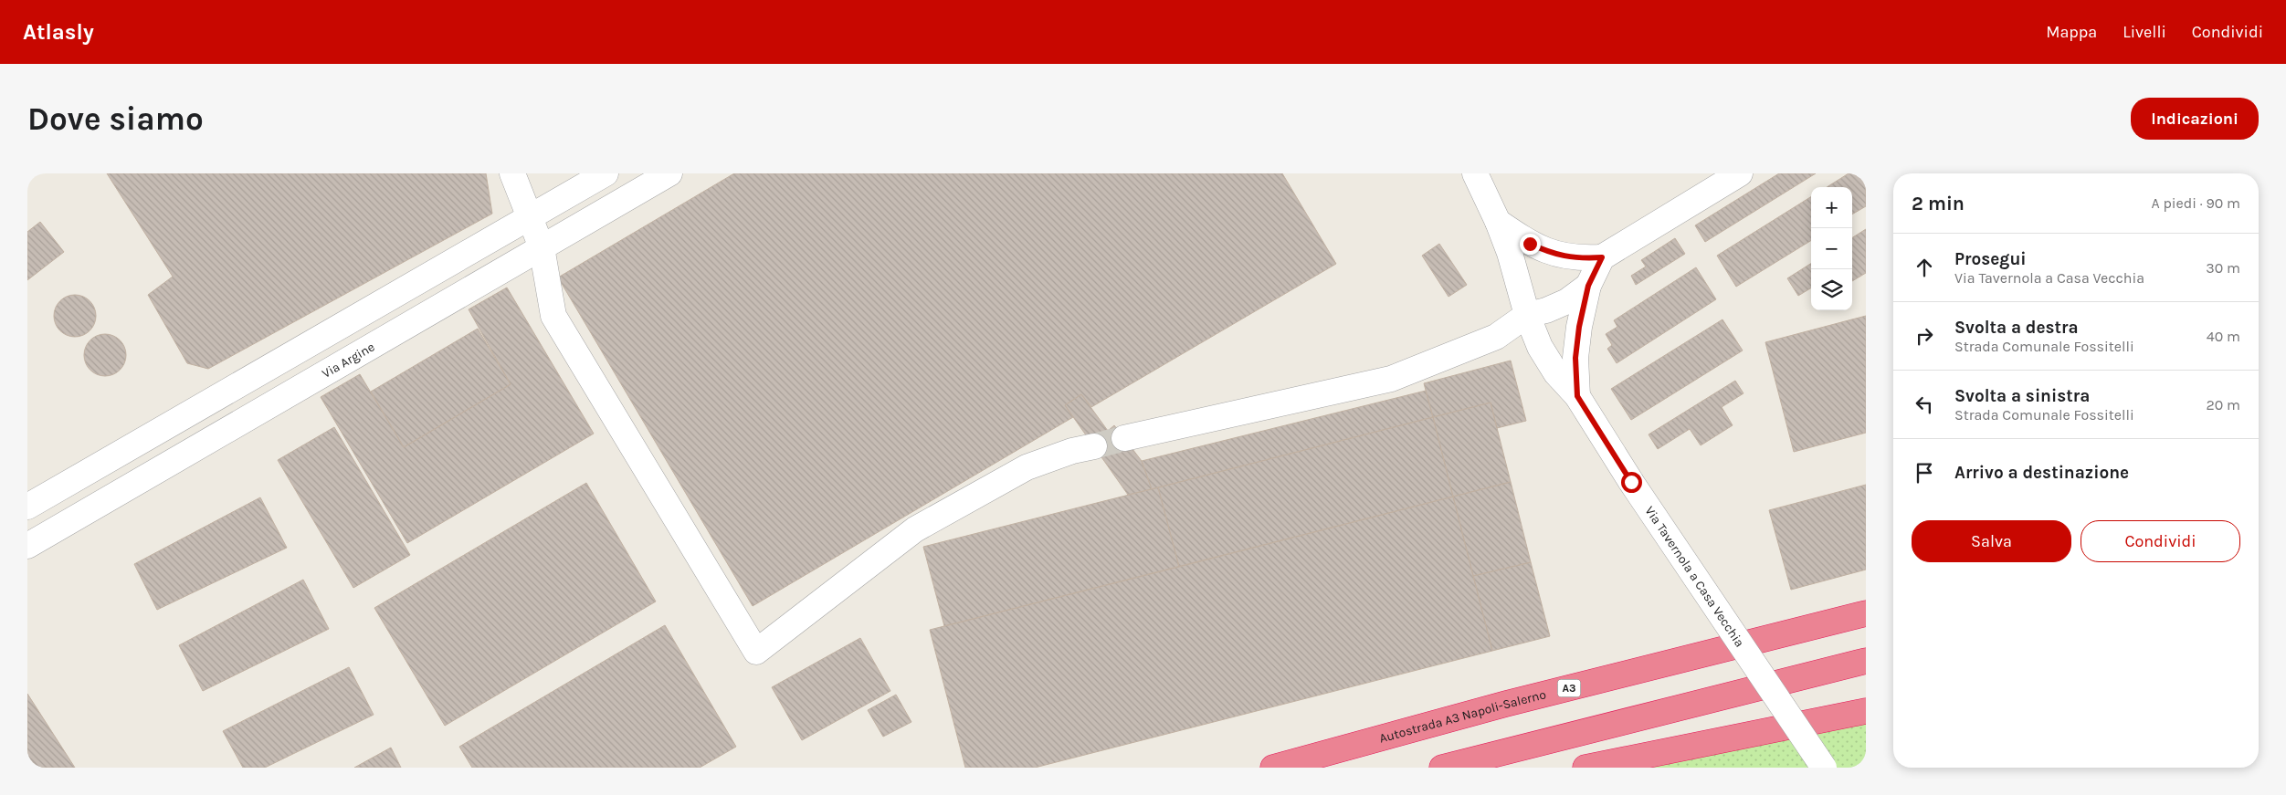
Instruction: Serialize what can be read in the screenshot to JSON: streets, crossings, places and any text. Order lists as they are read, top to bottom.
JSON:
{
  "streets": {
    "highway": ["A3", "Autostrada A3 Napoli-Salerno"],
    "street": ["Via Argine", "Via Tavernola a Casa Vecchia"]
  },
  "page": {
    "header": "Atlasly",
    "nav": ["Mappa", "Livelli", "Condividi"],
    "buttons": [
      "Indicazioni",
      ["Salva", "Condividi"]
    ],
    "title": "Dove siamo",
    "heading": ["2 min", "A piedi · 90 m"],
    "map_buttons": ["+", "−"],
    "list": [
      ["Prosegui", "Via Tavernola a Casa Vecchia", "30 m"],
      ["Svolta a destra", "Strada Comunale Fossitelli", "40 m"],
      ["Svolta a sinistra", "Strada Comunale Fossitelli", "20 m"],
      "Arrivo a destinazione"
    ]
  }
}
